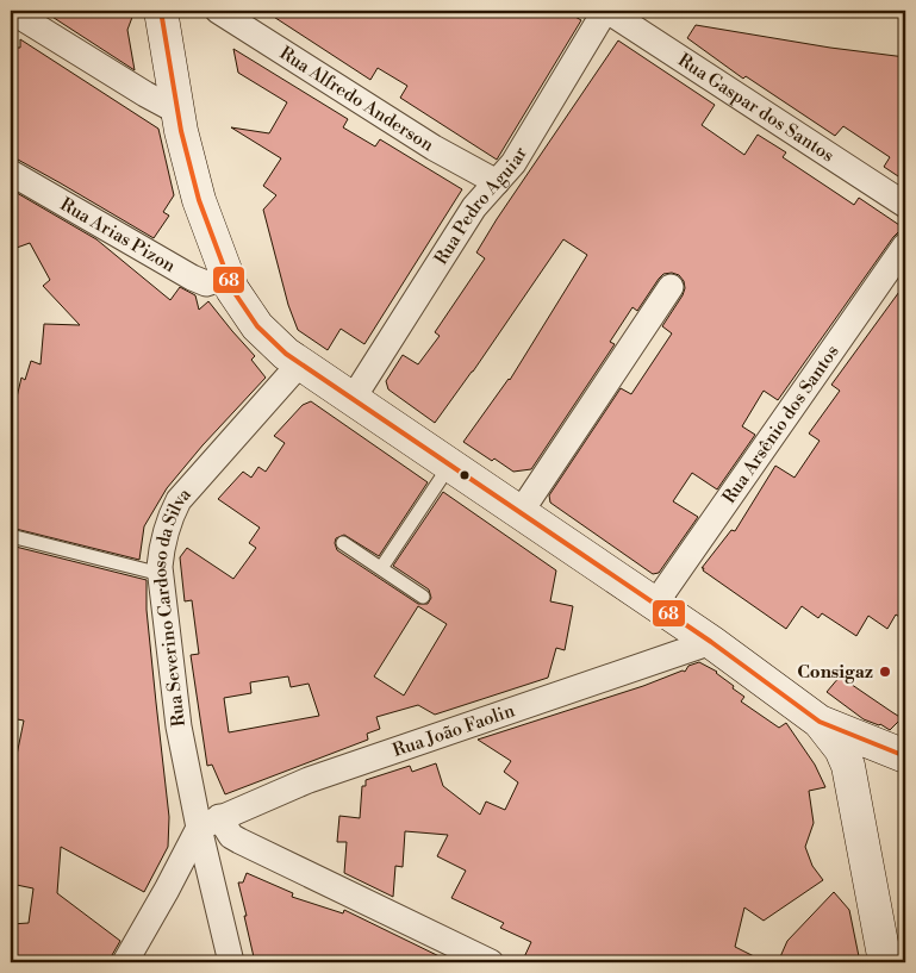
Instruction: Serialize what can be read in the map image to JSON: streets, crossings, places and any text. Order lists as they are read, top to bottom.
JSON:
{
  "streets": {
    "street": [
      "Rua Alfredo Anderson",
      "Rua Gaspar dos Santos",
      "Rua Pedro Aguiar",
      "Rua Arias Pizon",
      "Rua Arsênio dos Santos",
      "Rua Severino Cardoso da Silva",
      "Rua João Faolin"
    ]
  },
  "crossings": [
    ["Rua Alfredo Anderson", "Rua Pedro Aguiar"],
    ["Rua Gaspar dos Santos", "Rua Pedro Aguiar"],
    ["Rua Severino Cardoso da Silva", "Rua João Faolin"]
  ],
  "places": ["Consigaz"],
  "lines": ["transit line 68"]
}
